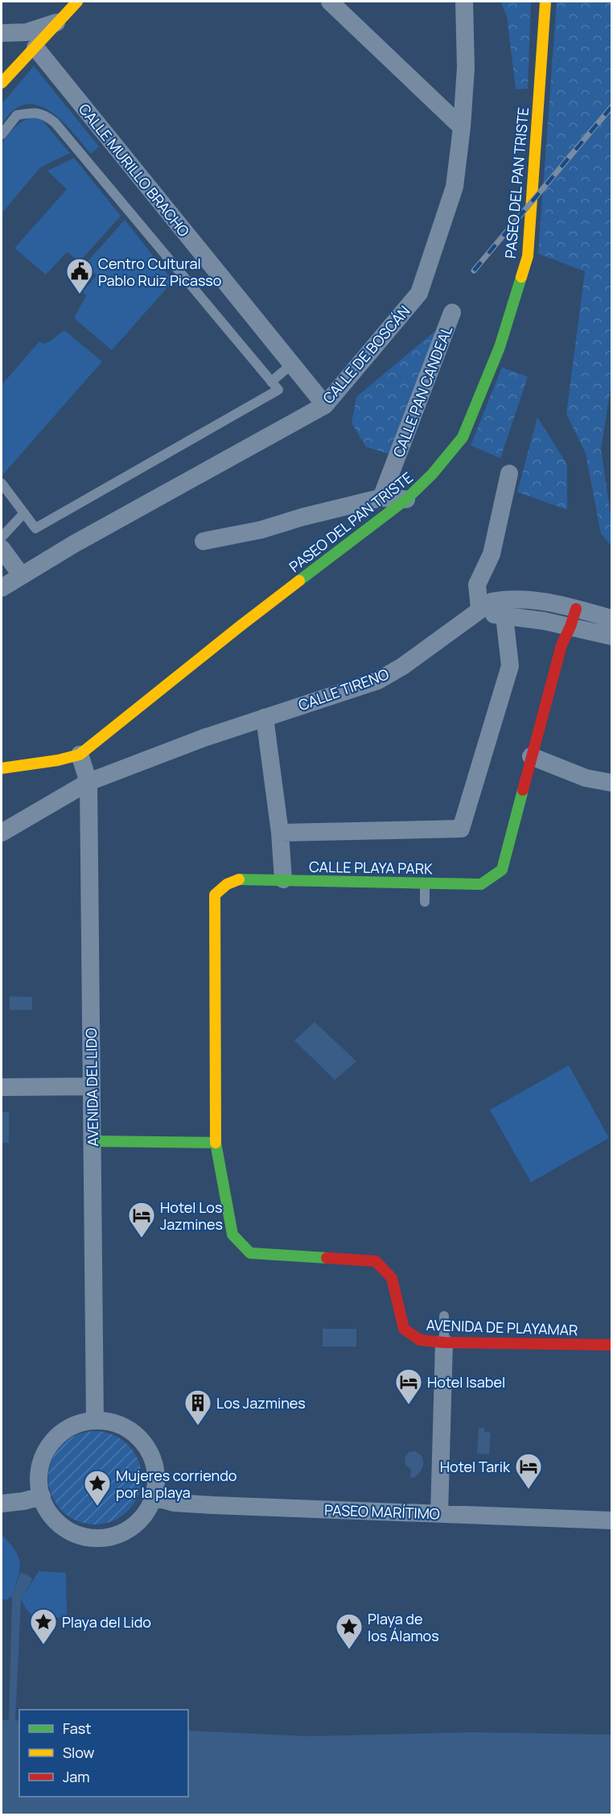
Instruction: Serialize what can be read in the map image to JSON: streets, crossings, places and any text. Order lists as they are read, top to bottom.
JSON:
{
  "streets": {
    "street": [
      "CALLE MURILLO BRACHO",
      "PASEO DEL PAN TRISTE",
      "CALLE DE BOSCÁN",
      "CALLE PAN CANDEAL",
      "CALLE TIRENO",
      "CALLE PLAYA PARK",
      "AVENIDA DEL LIDO",
      "AVENIDA DE PLAYAMAR",
      "PASEO MARÍTIMO"
    ]
  },
  "crossings": [
    ["CALLE MURILLO BRACHO", "CALLE DE BOSCÁN"],
    ["PASEO DEL PAN TRISTE", "AVENIDA DEL LIDO"],
    ["CALLE TIRENO", "CALLE PLAYA PARK"],
    ["CALLE TIRENO", "AVENIDA DEL LIDO"],
    ["CALLE PLAYA PARK", "AVENIDA DE PLAYAMAR"],
    ["AVENIDA DEL LIDO", "PASEO MARÍTIMO"]
  ],
  "places": {
    "public building": ["Centro Cultural Pablo Ruiz Picasso"],
    "hotel": ["Hotel Los Jazmines", "Hotel Isabel", "Hotel Tarik"],
    "building": ["Los Jazmines"],
    "place": ["Mujeres corriendo por la playa", "Playa del Lido", "Playa de los Álamos"]
  },
  "legend": ["Fast", "Slow", "Jam"]
}
